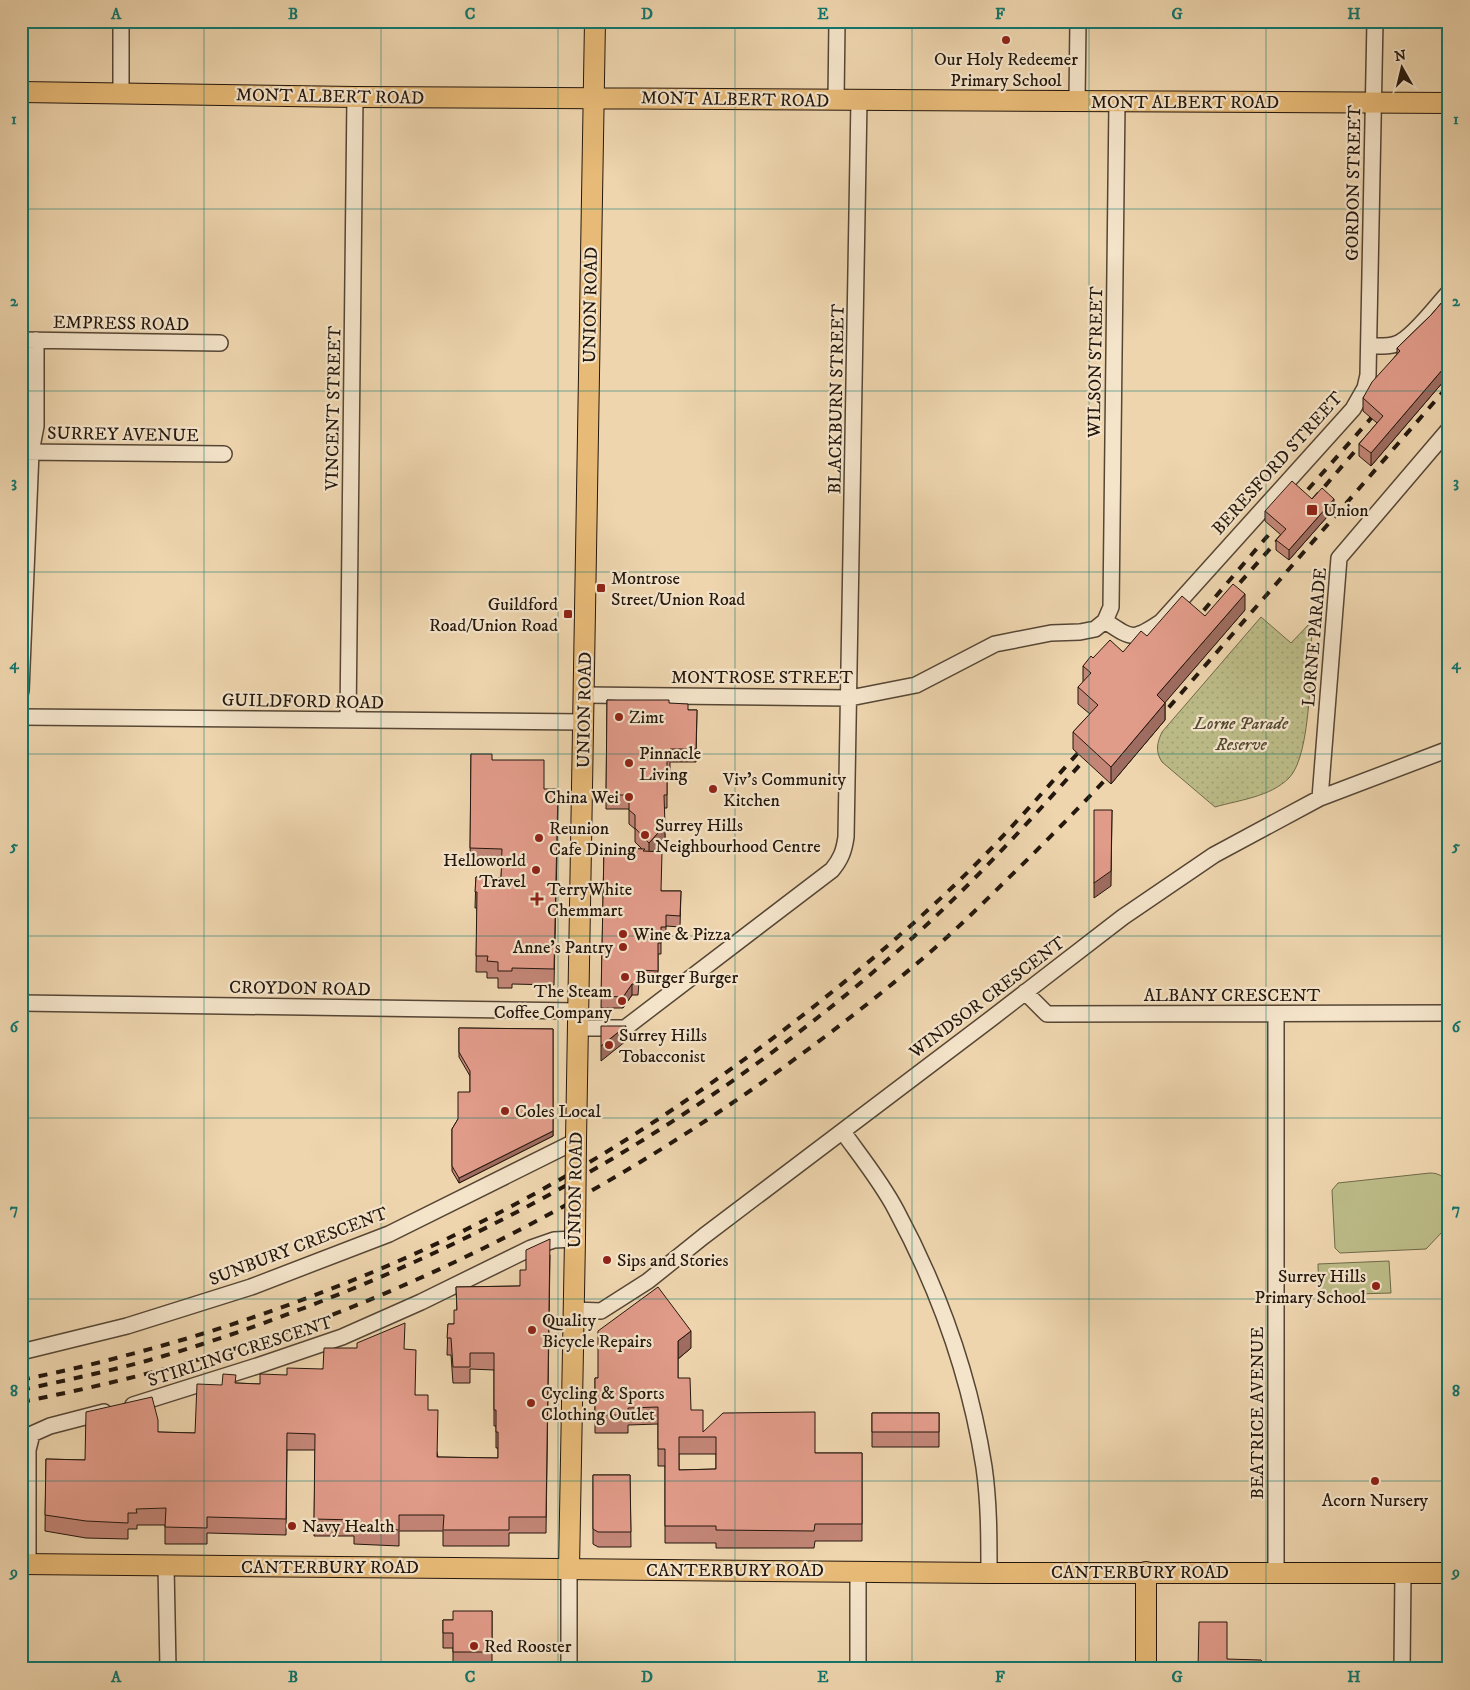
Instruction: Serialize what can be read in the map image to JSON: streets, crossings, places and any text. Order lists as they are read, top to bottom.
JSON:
{
  "streets": {
    "main road": ["MONT ALBERT ROAD", "UNION ROAD", "CANTERBURY ROAD"],
    "street": [
      "GORDON STREET",
      "EMPRESS ROAD",
      "WILSON STREET",
      "BLACKBURN STREET",
      "VINCENT STREET",
      "SURREY AVENUE",
      "BERESFORD STREET",
      "LORNE PARADE",
      "MONTROSE STREET",
      "GUILDFORD ROAD",
      "CROYDON ROAD",
      "ALBANY CRESCENT",
      "WINDSOR CRESCENT",
      "SUNBURY CRESCENT",
      "STIRLING CRESCENT",
      "BEATRICE AVENUE"
    ]
  },
  "crossings": [
    ["MONT ALBERT ROAD", "GORDON STREET"],
    ["MONT ALBERT ROAD", "UNION ROAD"],
    ["MONT ALBERT ROAD", "WILSON STREET"],
    ["MONT ALBERT ROAD", "BLACKBURN STREET"],
    ["MONT ALBERT ROAD", "VINCENT STREET"],
    ["GORDON STREET", "BERESFORD STREET"],
    ["UNION ROAD", "BLACKBURN STREET"],
    ["UNION ROAD", "MONTROSE STREET"],
    ["UNION ROAD", "GUILDFORD ROAD"],
    ["UNION ROAD", "CROYDON ROAD"],
    ["UNION ROAD", "WINDSOR CRESCENT"],
    ["UNION ROAD", "SUNBURY CRESCENT"],
    ["UNION ROAD", "STIRLING CRESCENT"],
    ["UNION ROAD", "CANTERBURY ROAD"],
    ["WILSON STREET", "BERESFORD STREET"],
    ["WILSON STREET", "MONTROSE STREET"],
    ["BLACKBURN STREET", "MONTROSE STREET"],
    ["BLACKBURN STREET", "CROYDON ROAD"],
    ["VINCENT STREET", "GUILDFORD ROAD"],
    ["BERESFORD STREET", "MONTROSE STREET"],
    ["LORNE PARADE", "WINDSOR CRESCENT"],
    ["ALBANY CRESCENT", "WINDSOR CRESCENT"],
    ["ALBANY CRESCENT", "BEATRICE AVENUE"],
    ["STIRLING CRESCENT", "CANTERBURY ROAD"],
    ["BEATRICE AVENUE", "CANTERBURY ROAD"]
  ],
  "parks": ["Lorne Parade Reserve"],
  "places": {
    "other": [
      "Our Holy Redeemer Primary School",
      "Zimt",
      "Pinnacle Living",
      "Viv’s Community Kitchen",
      "China Wei",
      "Surrey Hills Neighbourhood Centre",
      "Reunion Cafe Dining",
      "Helloworld Travel",
      "Wine & Pizza",
      "Anne's Pantry",
      "Burger Burger",
      "The Steam Coffee Company",
      "Surrey Hills Tobacconist",
      "Coles Local",
      "Sips and Stories",
      "Surrey Hills Primary School",
      "Quality Bicycle Repairs",
      "Cycling & Sports Clothing Outlet",
      "Acorn Nursery",
      "Navy Health",
      "Red Rooster"
    ],
    "transit": ["Union", "Montrose Street/Union Road", "Guildford Road/Union Road"],
    "health": ["TerryWhite Chemmart"]
  },
  "north": "top",
  "grid": {
    "columns": [
      "A",
      "B",
      "C",
      "D",
      "E",
      "F",
      "G",
      "H"
    ],
    "rows": [
      "1",
      "2",
      "3",
      "4",
      "5",
      "6",
      "7",
      "8",
      "9"
    ]
  }
}
